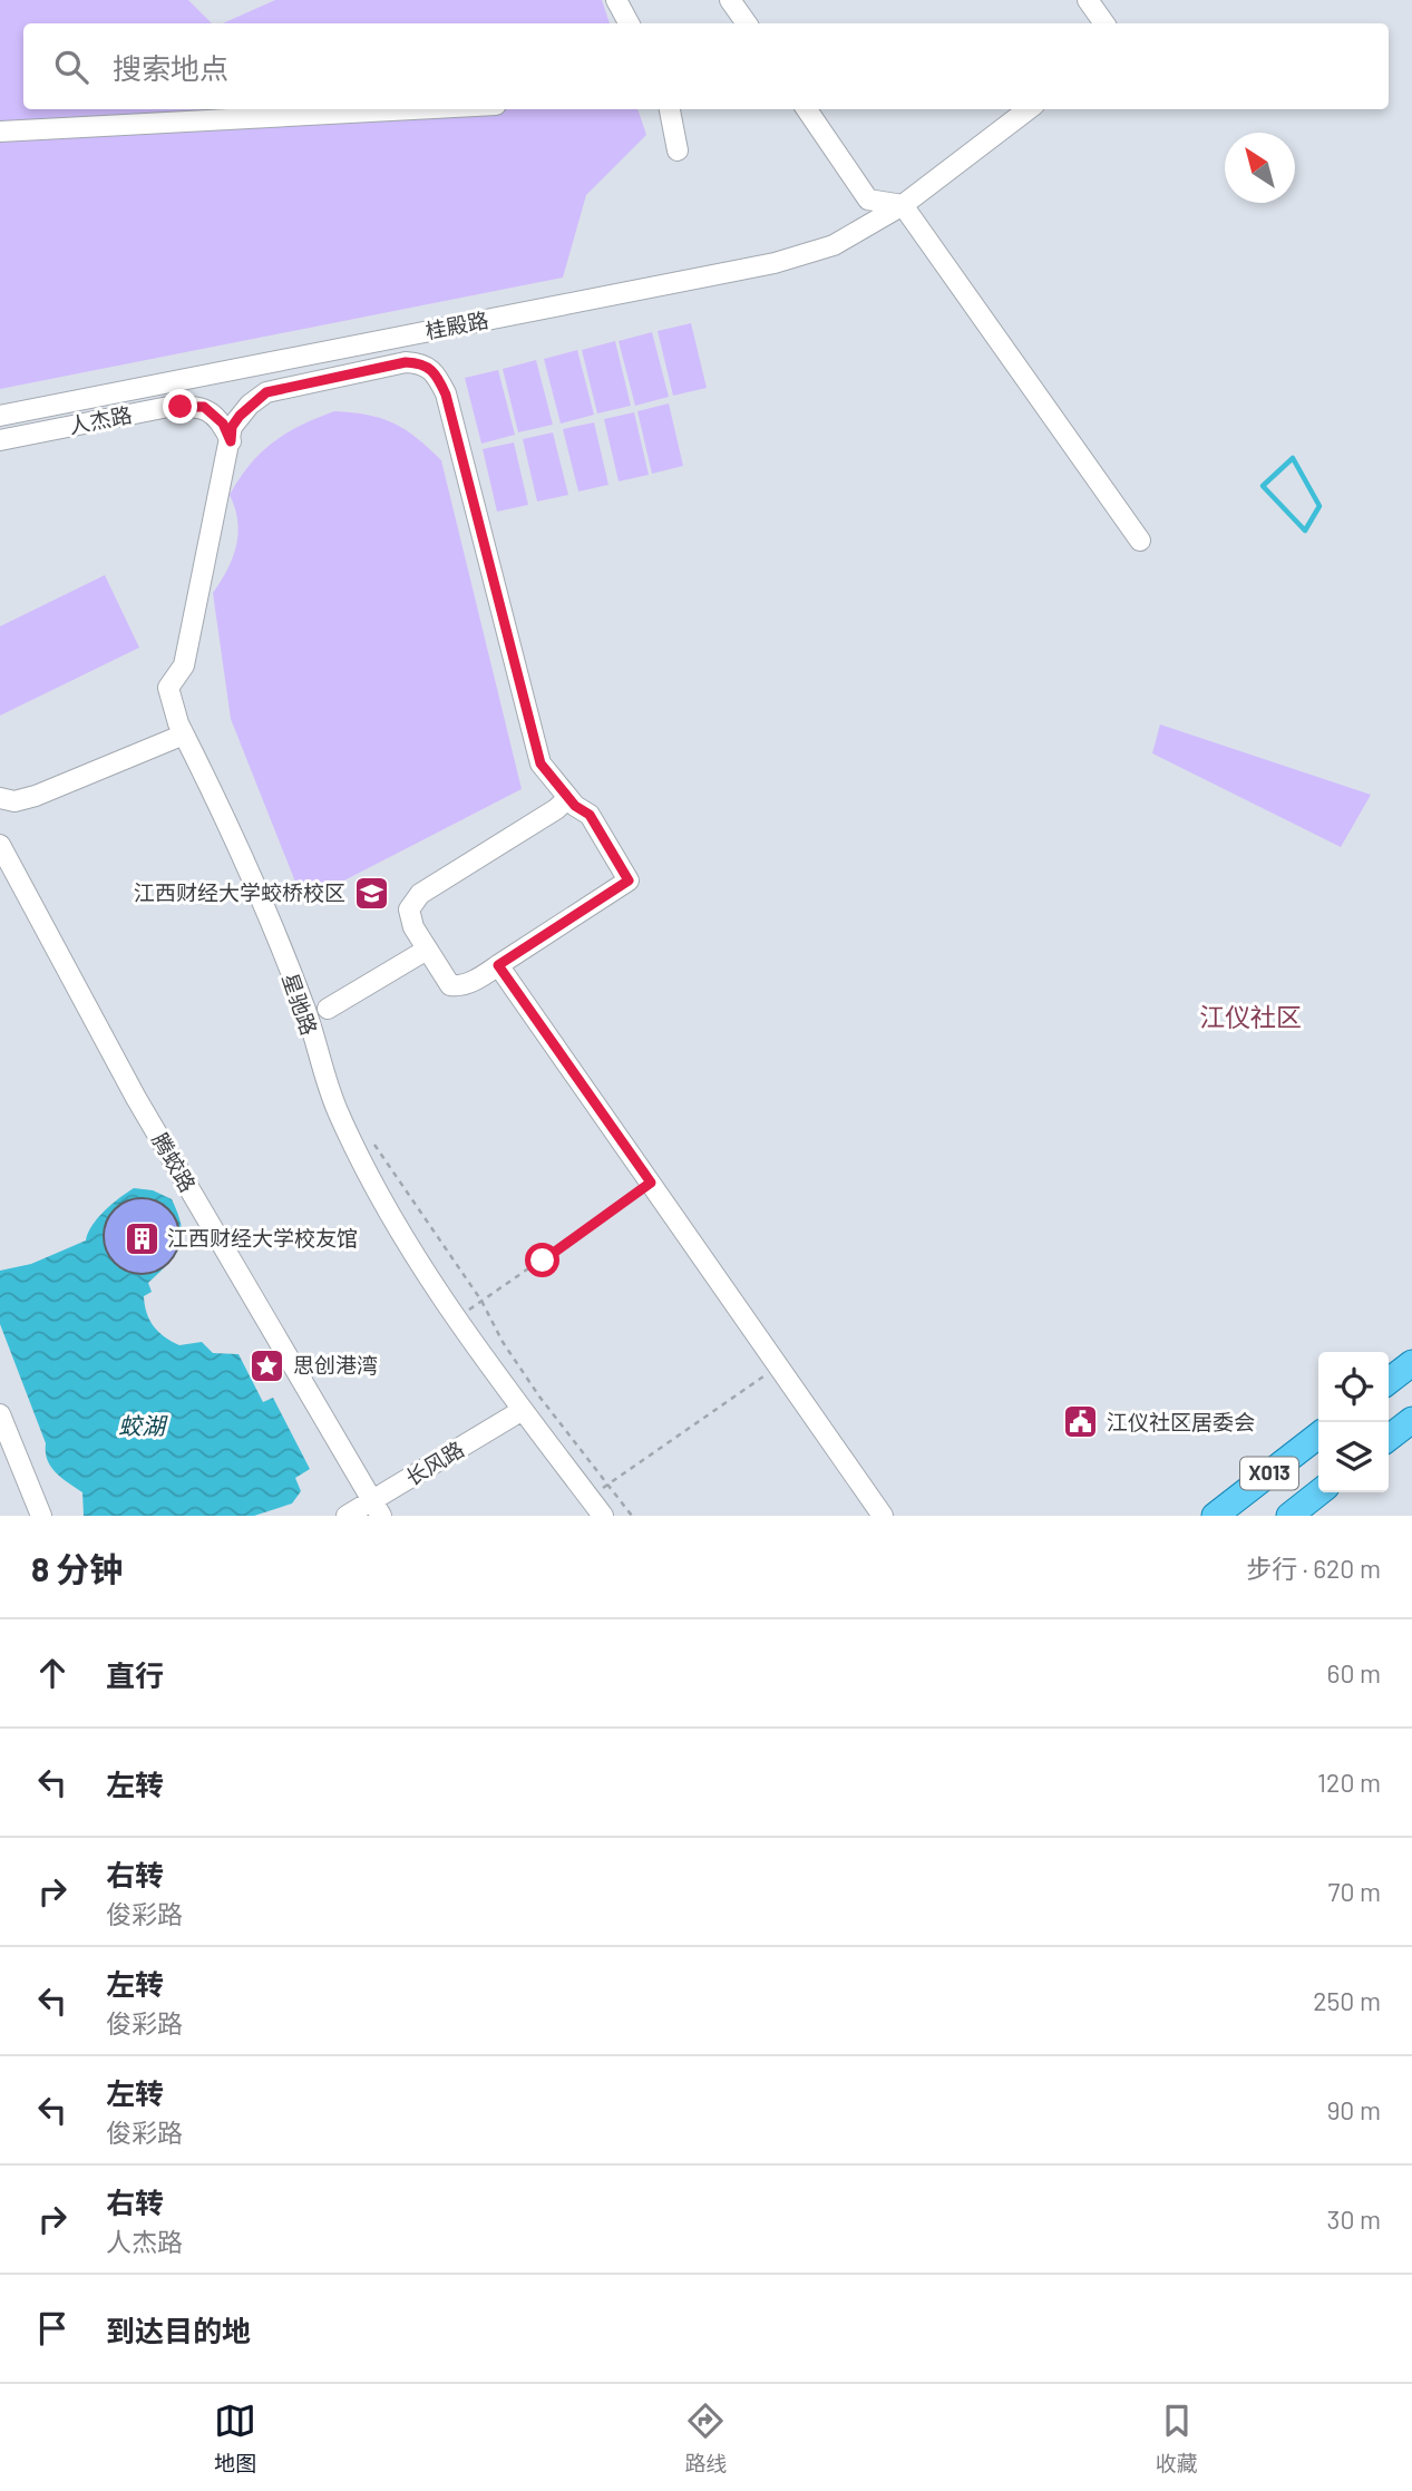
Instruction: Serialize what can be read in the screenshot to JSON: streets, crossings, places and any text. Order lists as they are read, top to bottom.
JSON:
{
  "streets": {
    "main road": ["X013"],
    "street": [
      "桂殿路",
      "人杰路",
      "星驰路",
      "腾蛟路",
      "长风路"
    ]
  },
  "crossings": [
    ["人杰路", "星驰路"],
    ["星驰路", "长风路"],
    ["腾蛟路", "长风路"]
  ],
  "districts": ["江仪社区"],
  "water": ["蛟湖"],
  "places": {
    "school or university": ["江西财经大学蛟桥校区"],
    "building": ["江西财经大学校友馆"],
    "place": ["思创港湾"],
    "public building": ["江仪社区居委会"]
  },
  "north": "top left",
  "page": {
    "search": "搜索地点",
    "heading": ["8 分钟", "步行 · 620 m"],
    "list": [
      ["直行", "60 m"],
      ["左转", "120 m"],
      ["右转", "俊彩路", "70 m"],
      ["左转", "俊彩路", "250 m"],
      ["左转", "俊彩路", "90 m"],
      ["右转", "人杰路", "30 m"],
      "到达目的地"
    ],
    "nav": ["地图", "路线", "收藏"]
  }
}
